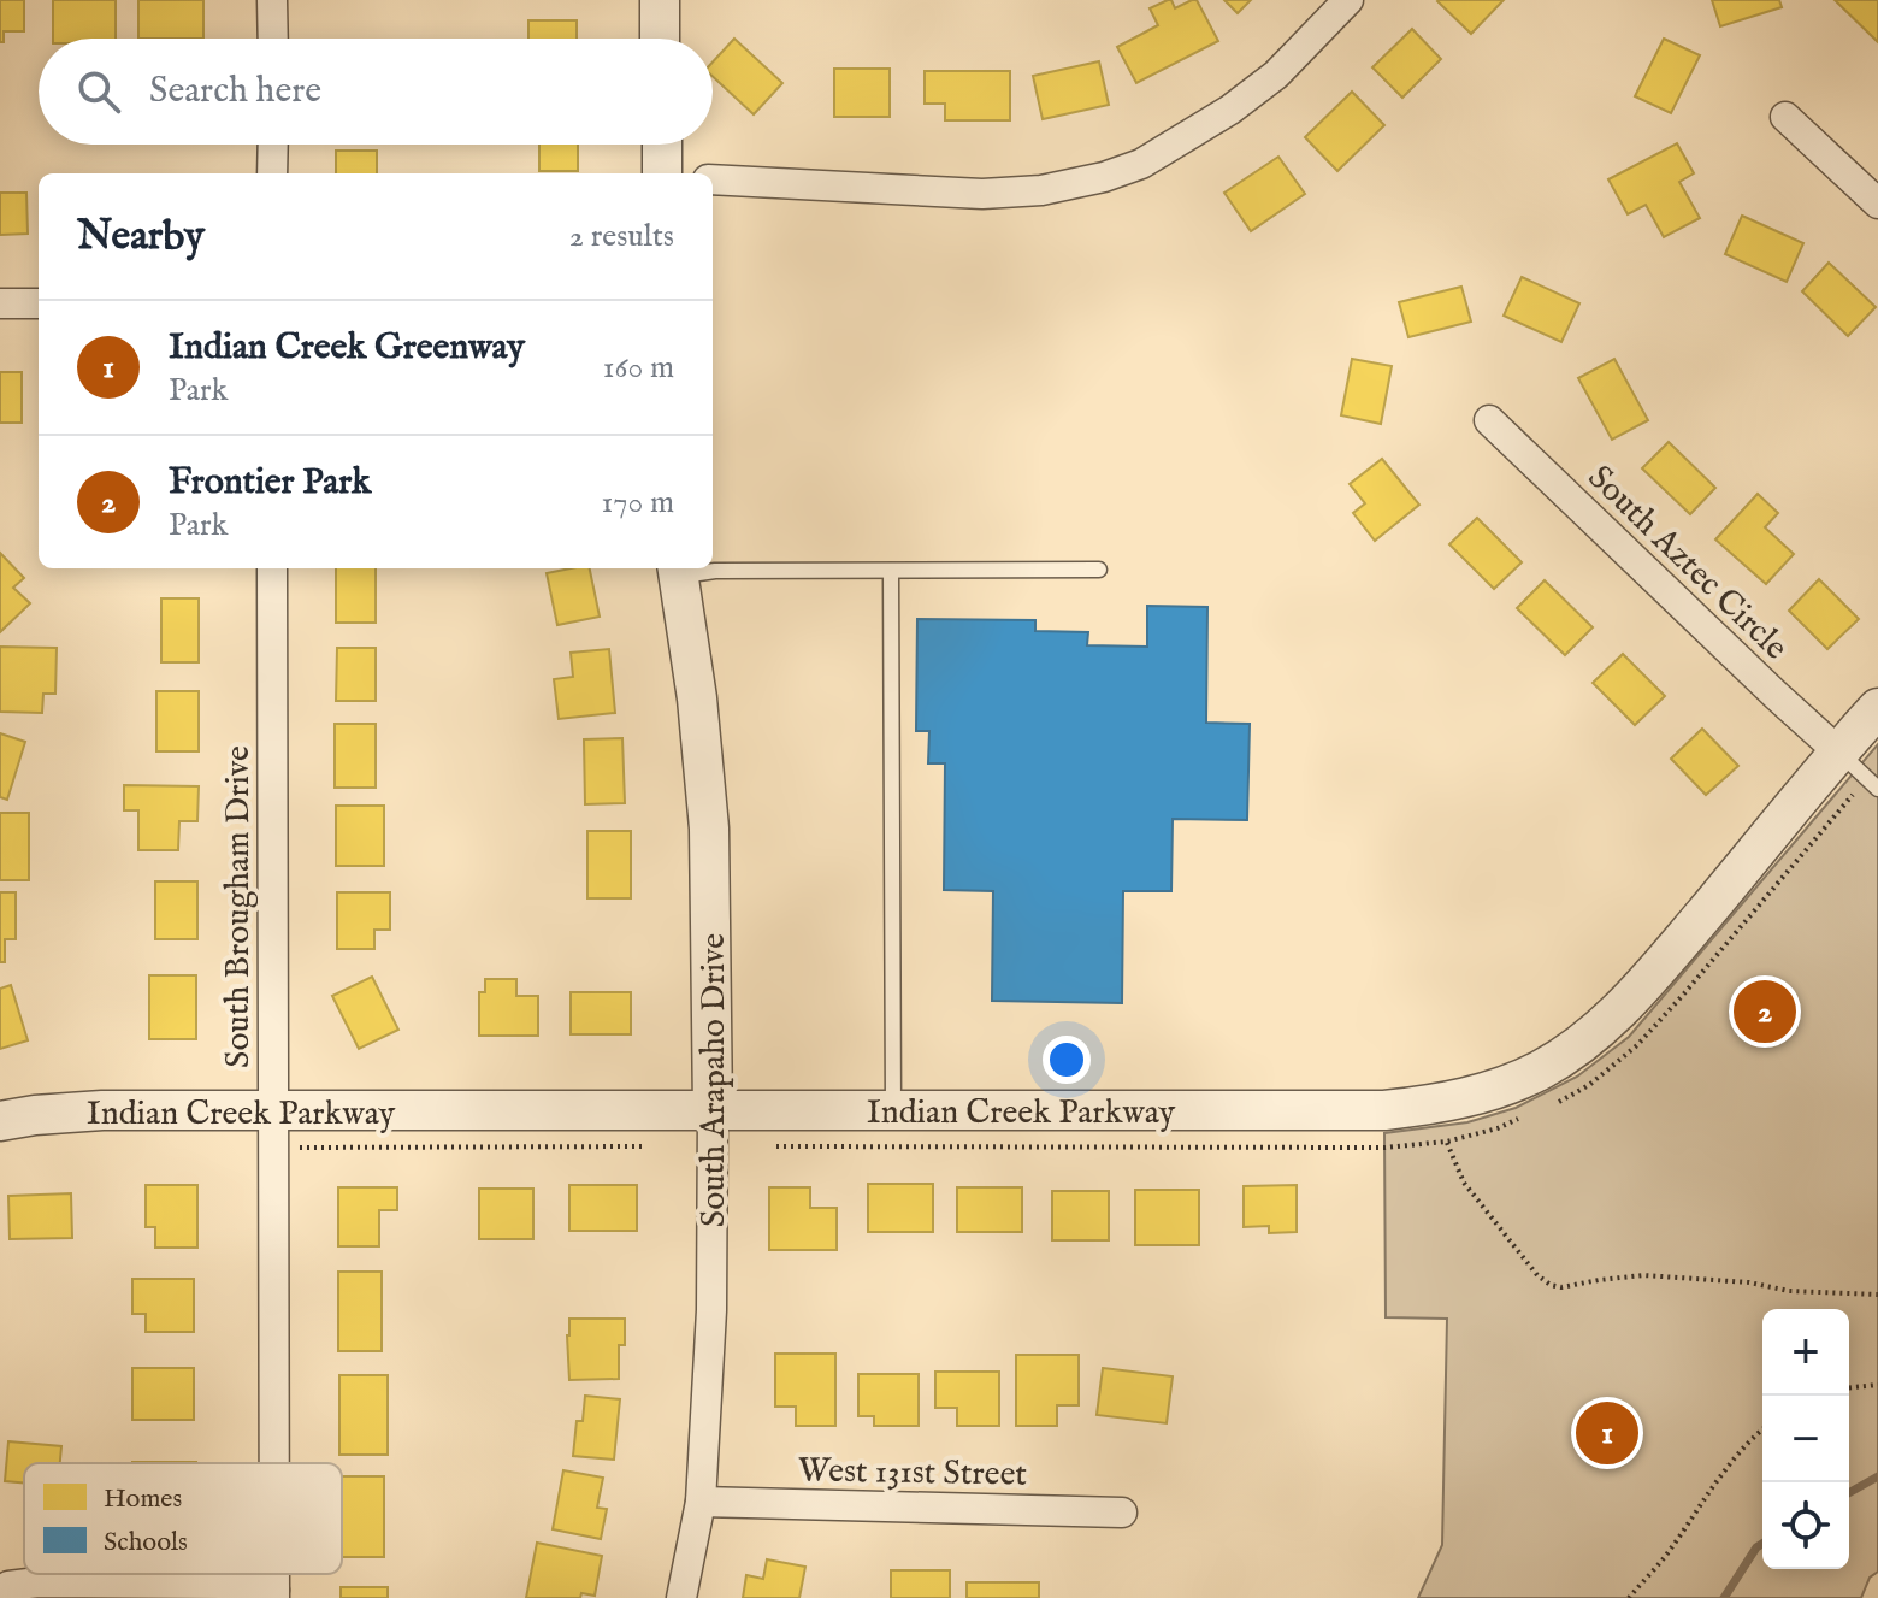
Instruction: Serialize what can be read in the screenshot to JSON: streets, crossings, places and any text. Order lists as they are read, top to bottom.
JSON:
{
  "streets": {
    "street": [
      "South Aztec Circle",
      "South Brougham Drive",
      "South Arapaho Drive",
      "Indian Creek Parkway",
      "West 131st Street"
    ]
  },
  "crossings": [
    ["South Aztec Circle", "Indian Creek Parkway"],
    ["South Brougham Drive", "Indian Creek Parkway"],
    ["South Arapaho Drive", "Indian Creek Parkway"],
    ["South Arapaho Drive", "West 131st Street"]
  ],
  "legend": ["Homes", "Schools"],
  "page": {
    "search": "Search here",
    "heading": ["Nearby", "2 results"],
    "list": [
      {
        "mark": "1",
        "name": "Indian Creek Greenway",
        "note": "Park",
        "value": "160 m"
      },
      {
        "mark": "2",
        "name": "Frontier Park",
        "note": "Park",
        "value": "170 m"
      }
    ],
    "pins": ["2", "1"],
    "map_buttons": ["+", "−"]
  }
}
